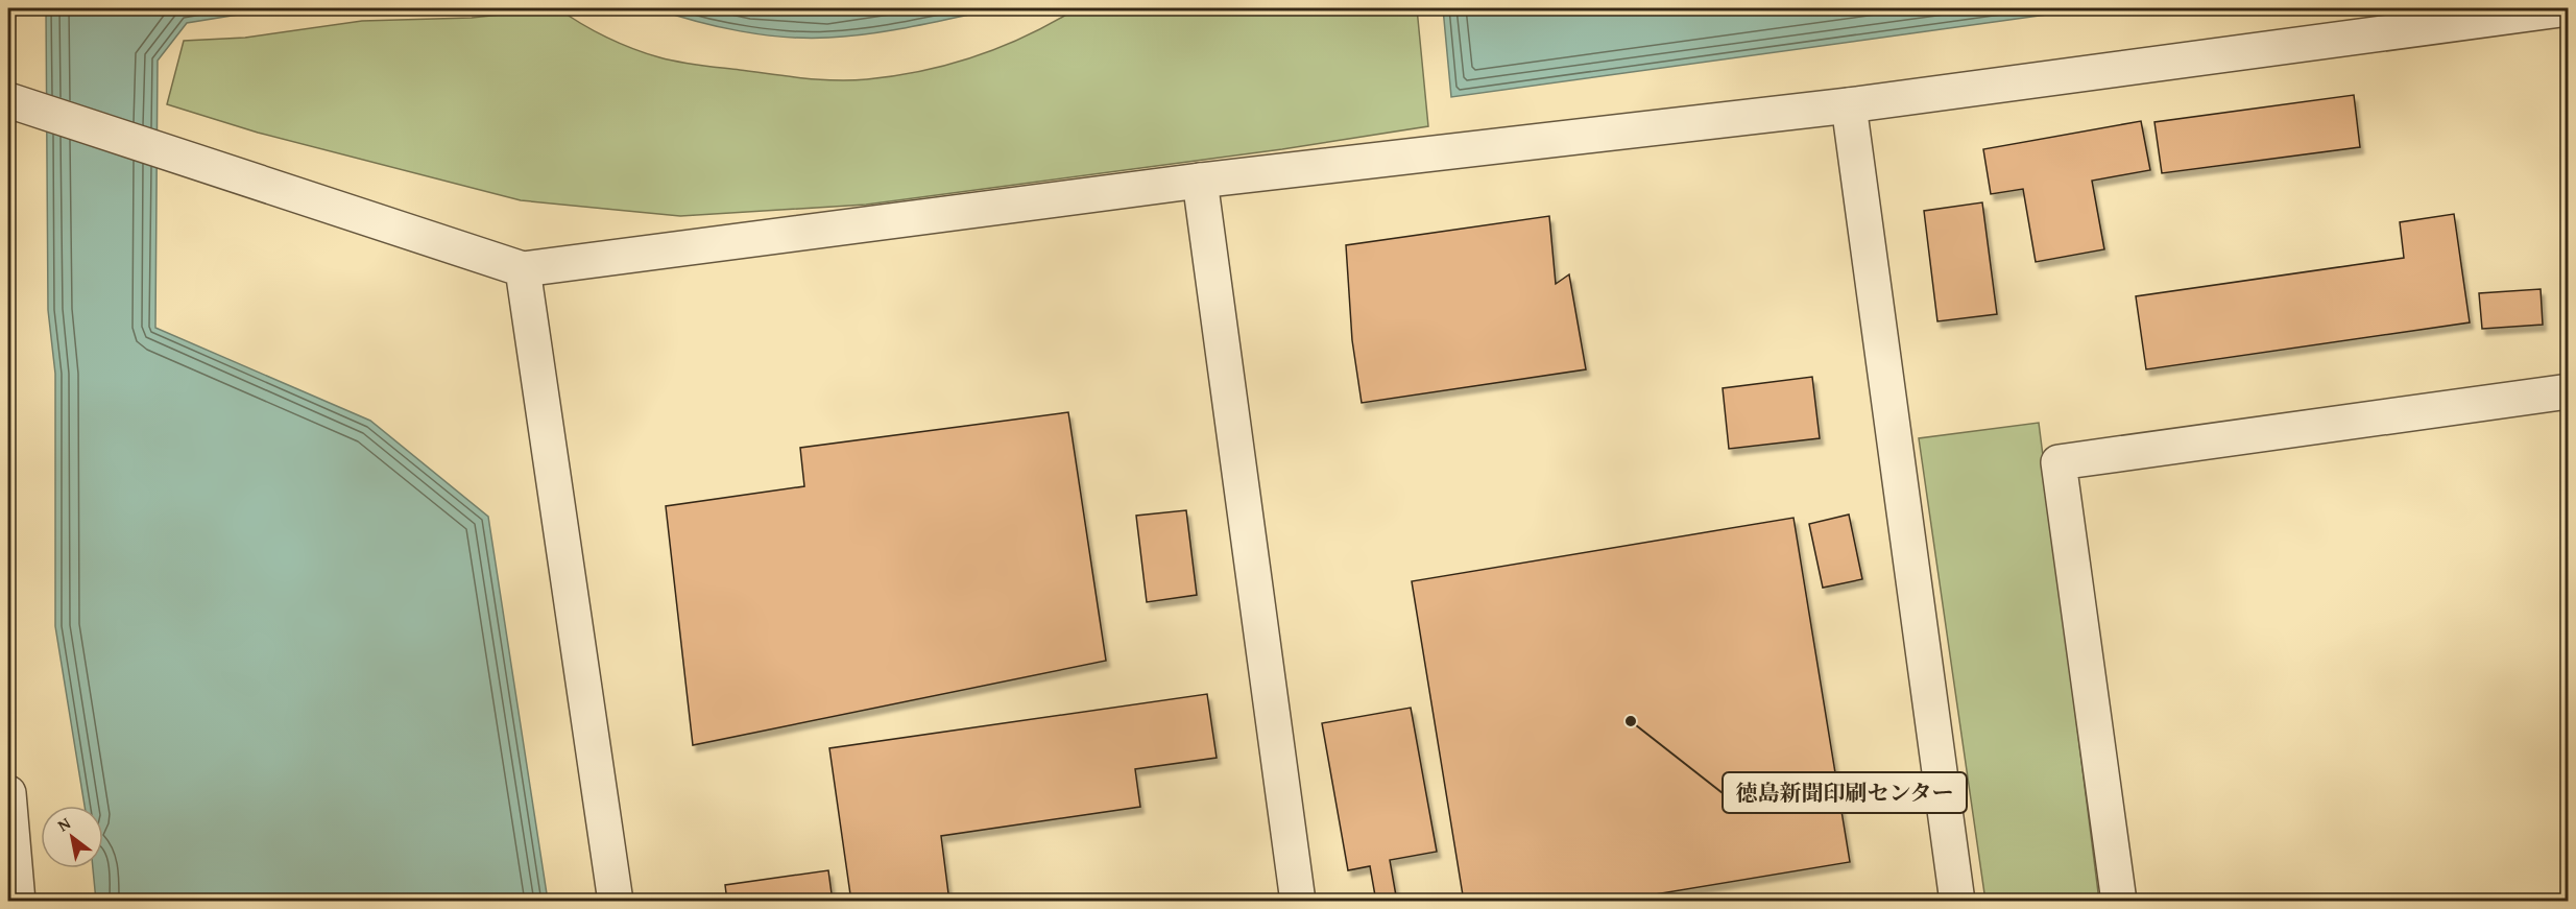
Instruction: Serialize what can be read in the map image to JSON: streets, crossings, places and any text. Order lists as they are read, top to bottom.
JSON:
{
  "places": ["徳島新聞印刷センター"],
  "north": "top left"
}
